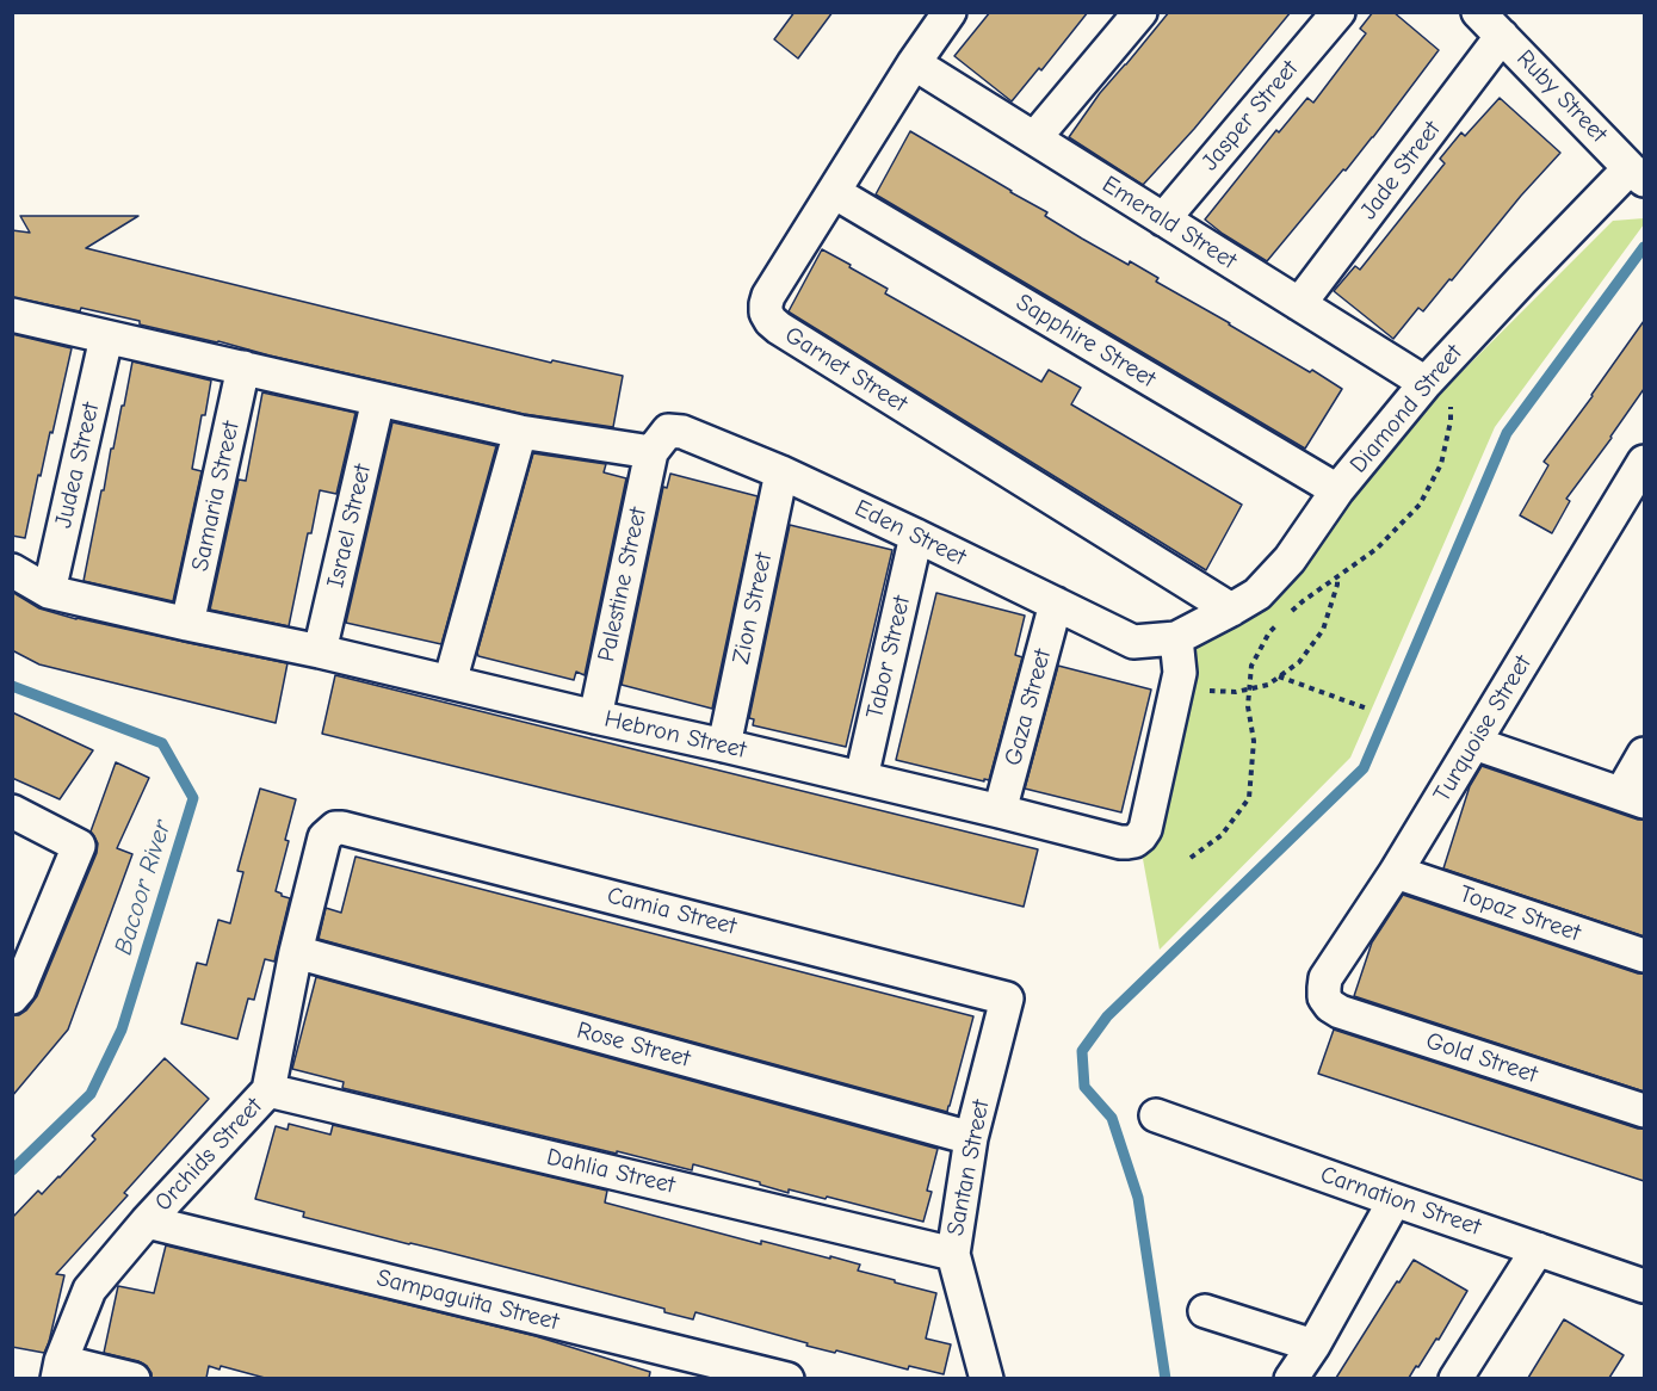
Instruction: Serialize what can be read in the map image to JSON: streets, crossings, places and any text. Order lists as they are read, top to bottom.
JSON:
{
  "streets": {
    "street": [
      "Ruby Street",
      "Jasper Street",
      "Jade Street",
      "Emerald Street",
      "Sapphire Street",
      "Garnet Street",
      "Diamond Street",
      "Judea Street",
      "Samaria Street",
      "Israel Street",
      "Eden Street",
      "Palestine Street",
      "Zion Street",
      "Tabor Street",
      "Gaza Street",
      "Turquoise Street",
      "Hebron Street",
      "Camia Street",
      "Topaz Street",
      "Rose Street",
      "Gold Street",
      "Orchids Street",
      "Santan Street",
      "Dahlia Street",
      "Carnation Street",
      "Sampaguita Street"
    ]
  },
  "crossings": [
    ["Ruby Street", "Jade Street"],
    ["Ruby Street", "Diamond Street"],
    ["Jasper Street", "Emerald Street"],
    ["Jade Street", "Emerald Street"],
    ["Emerald Street", "Garnet Street"],
    ["Emerald Street", "Diamond Street"],
    ["Sapphire Street", "Garnet Street"],
    ["Sapphire Street", "Diamond Street"],
    ["Garnet Street", "Diamond Street"],
    ["Diamond Street", "Eden Street"],
    ["Diamond Street", "Hebron Street"],
    ["Judea Street", "Hebron Street"],
    ["Samaria Street", "Hebron Street"],
    ["Israel Street", "Hebron Street"],
    ["Eden Street", "Palestine Street"],
    ["Eden Street", "Zion Street"],
    ["Eden Street", "Tabor Street"],
    ["Eden Street", "Gaza Street"],
    ["Eden Street", "Hebron Street"],
    ["Palestine Street", "Hebron Street"],
    ["Zion Street", "Hebron Street"],
    ["Tabor Street", "Hebron Street"],
    ["Gaza Street", "Hebron Street"],
    ["Turquoise Street", "Topaz Street"],
    ["Turquoise Street", "Gold Street"],
    ["Camia Street", "Orchids Street"],
    ["Camia Street", "Santan Street"],
    ["Rose Street", "Orchids Street"],
    ["Rose Street", "Santan Street"],
    ["Orchids Street", "Dahlia Street"],
    ["Orchids Street", "Sampaguita Street"],
    ["Santan Street", "Dahlia Street"]
  ],
  "water": ["Bacoor River"]
}
